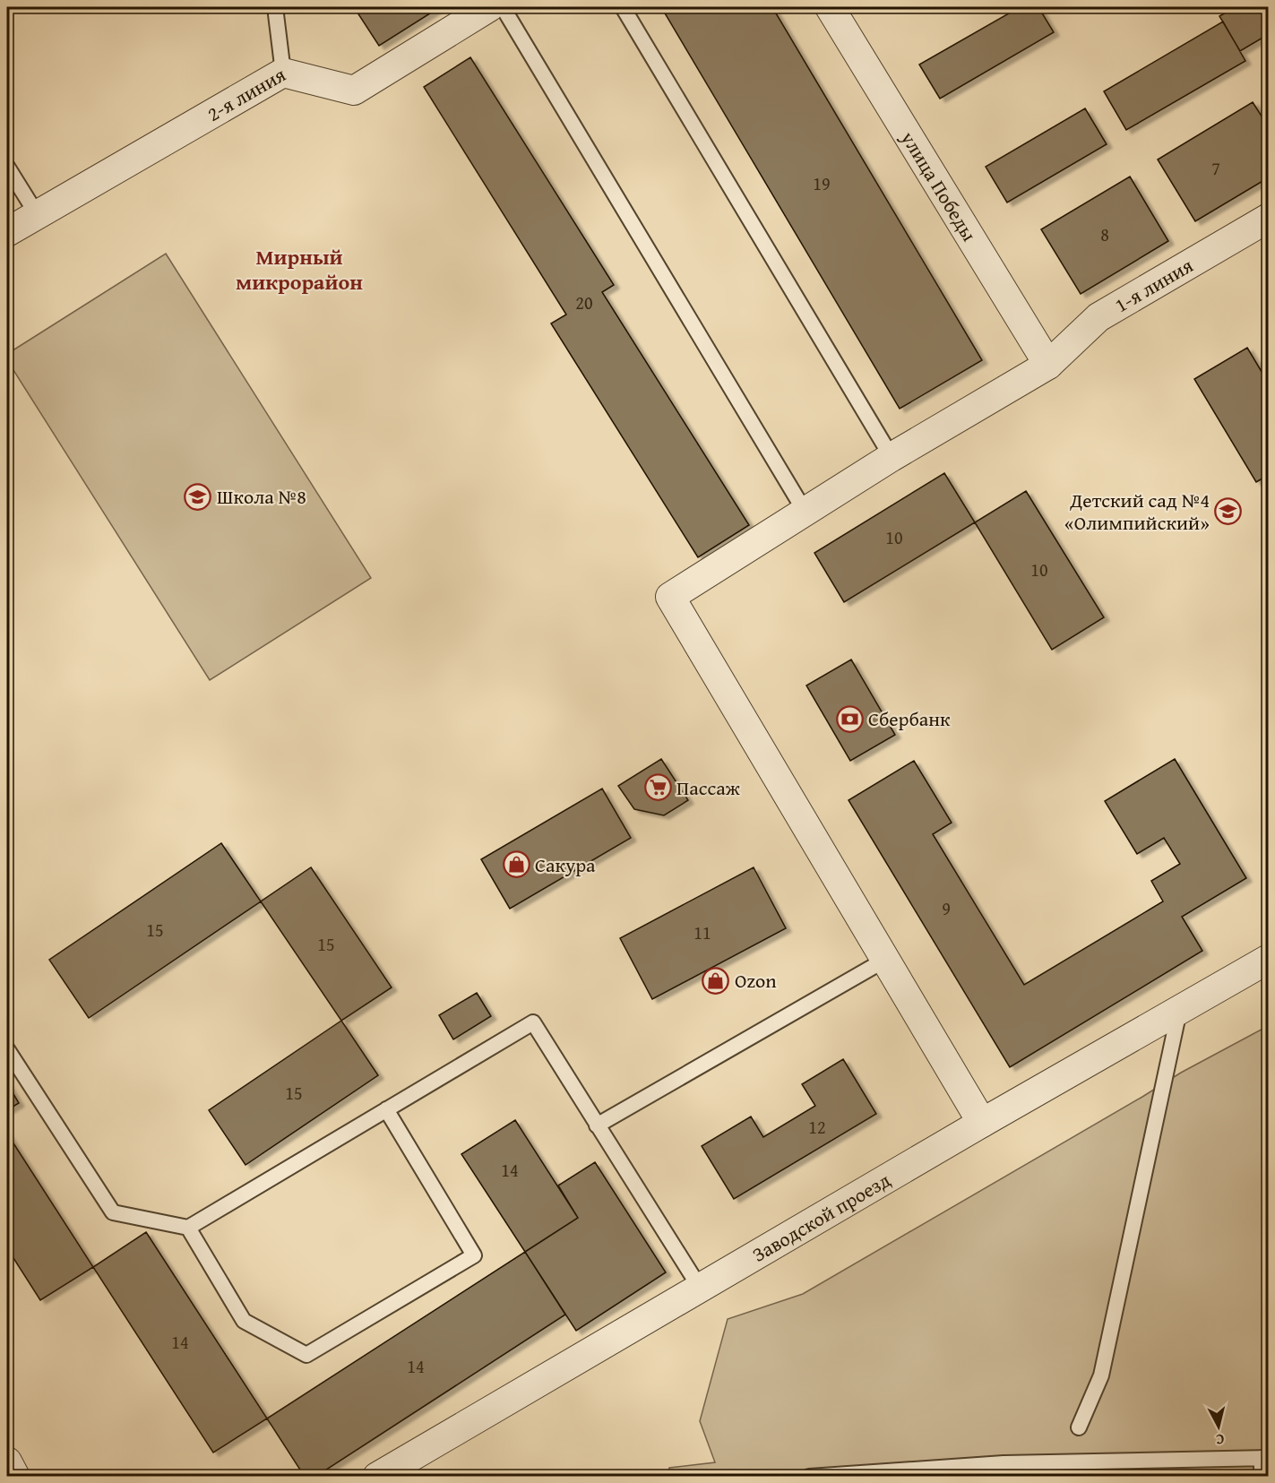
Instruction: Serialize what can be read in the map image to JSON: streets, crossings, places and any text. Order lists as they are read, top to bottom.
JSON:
{
  "streets": {
    "street": [
      "2-я линия",
      "улица Победы",
      "1-я линия",
      "Заводской проезд"
    ]
  },
  "crossings": [
    ["улица Победы", "1-я линия"]
  ],
  "districts": ["Мирный микрорайон"],
  "places": {
    "school or university": ["Школа №8", "Детский сад №4 «Олимпийский»"],
    "bank": ["Сбербанк"],
    "supermarket": ["Пассаж"],
    "shop": ["Сакура", "Ozon"]
  },
  "house_numbers": [
    "7",
    "19",
    "8",
    "20",
    "10",
    "10",
    "9",
    "15",
    "11",
    "15",
    "15",
    "12",
    "14",
    "14",
    "14"
  ],
  "north": "bottom"
}
